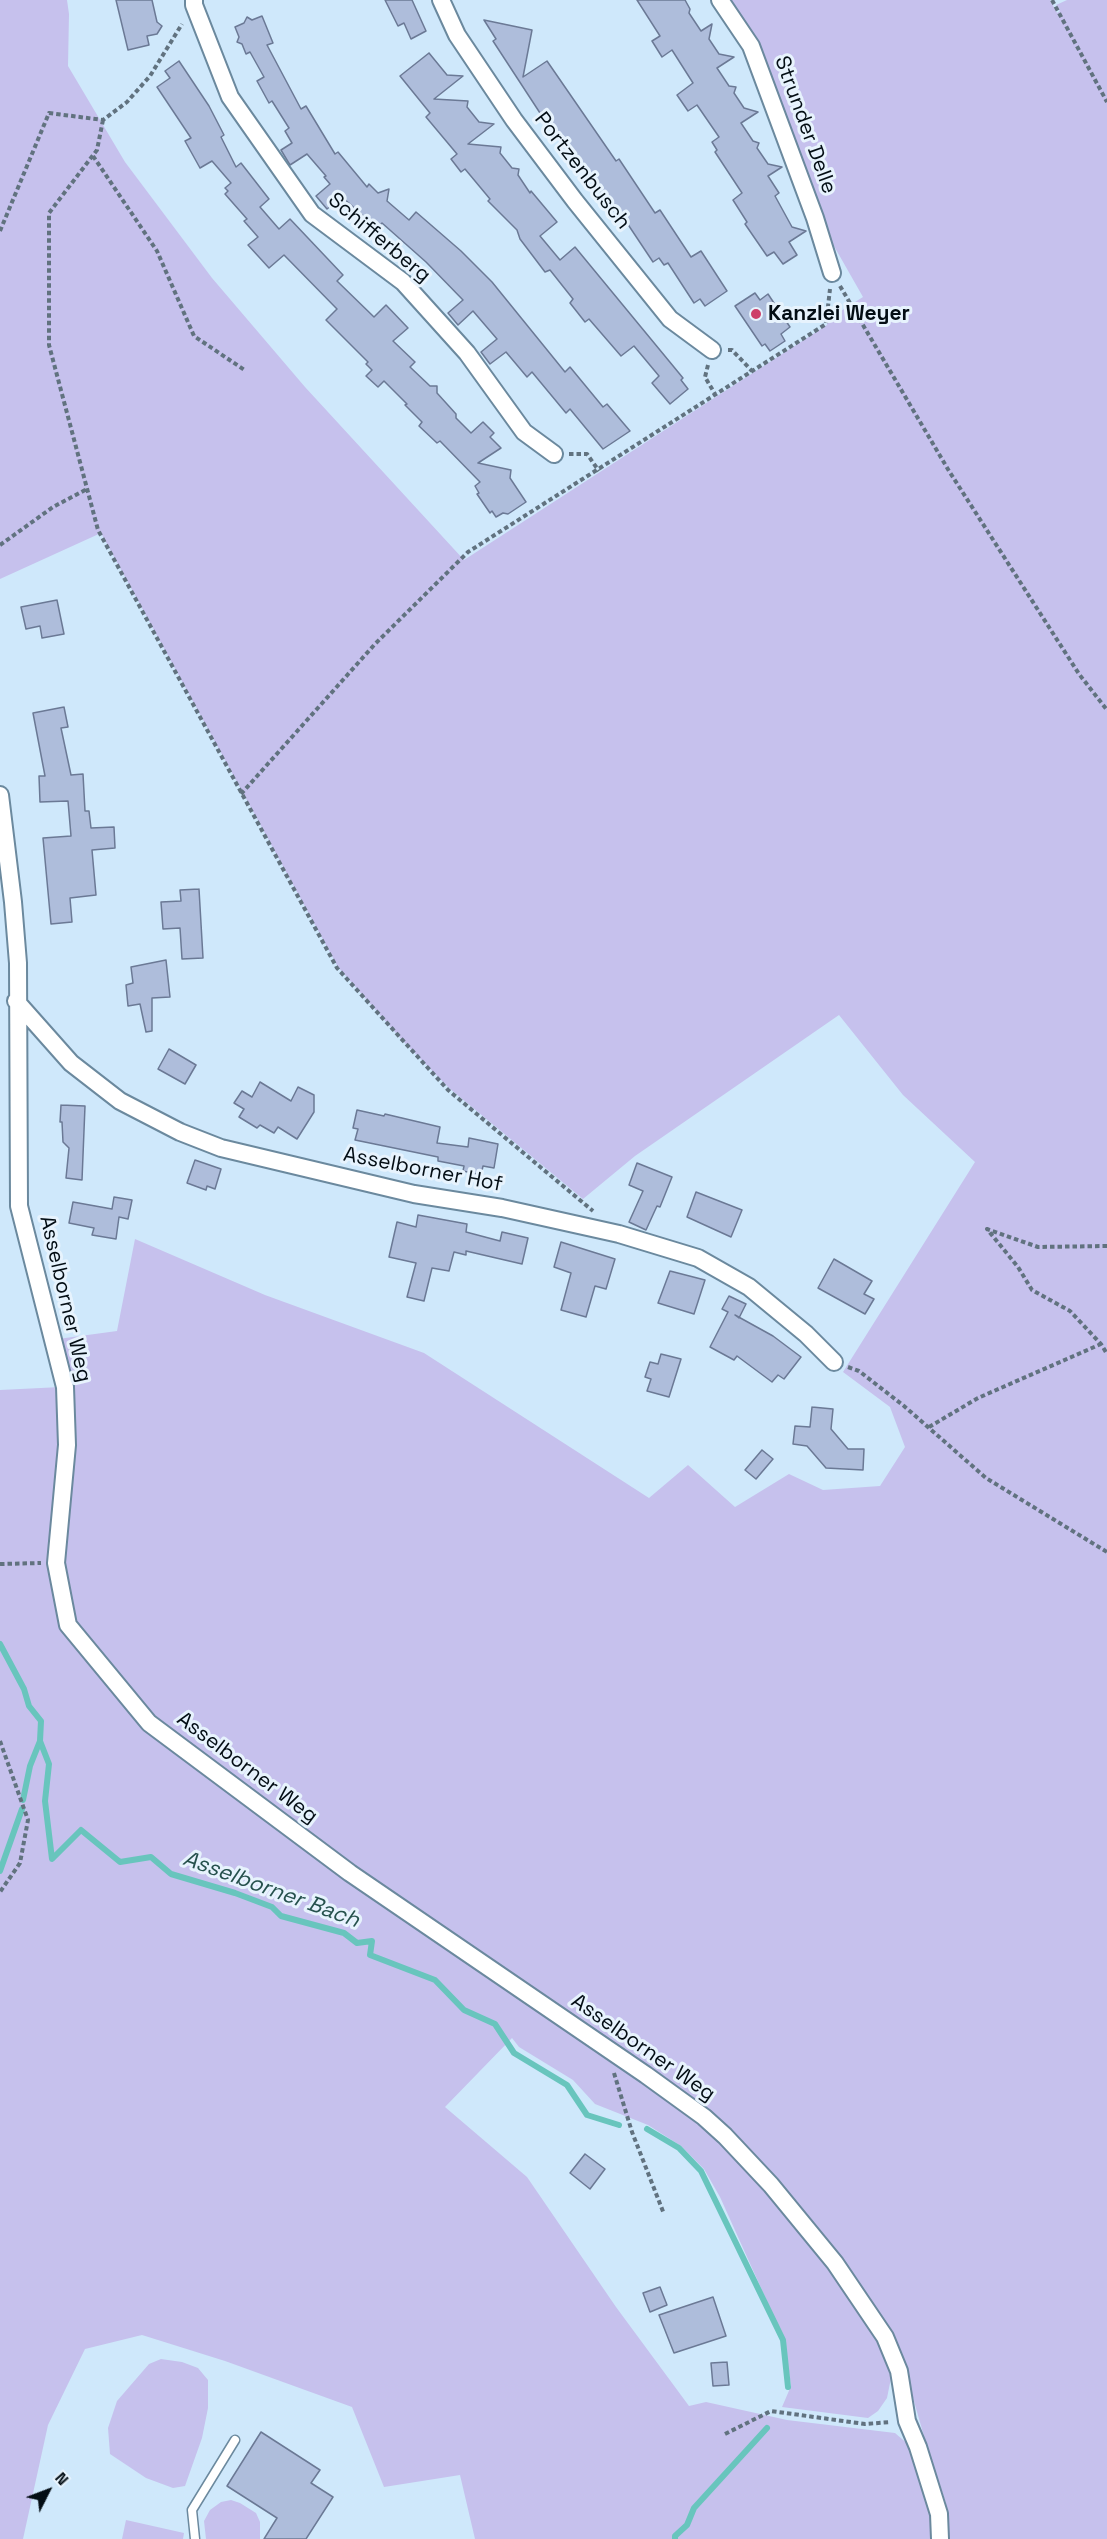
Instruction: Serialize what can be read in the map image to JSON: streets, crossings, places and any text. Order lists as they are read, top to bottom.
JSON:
{
  "streets": {
    "street": [
      "Strunder Delle",
      "Portzenbusch",
      "Schifferberg",
      "Asselborner Hof",
      "Asselborner Weg"
    ]
  },
  "crossings": [
    ["Asselborner Hof", "Asselborner Weg"]
  ],
  "water": ["Asselborner Bach"],
  "places": ["Kanzlei Weyer"],
  "north": "top right"
}
